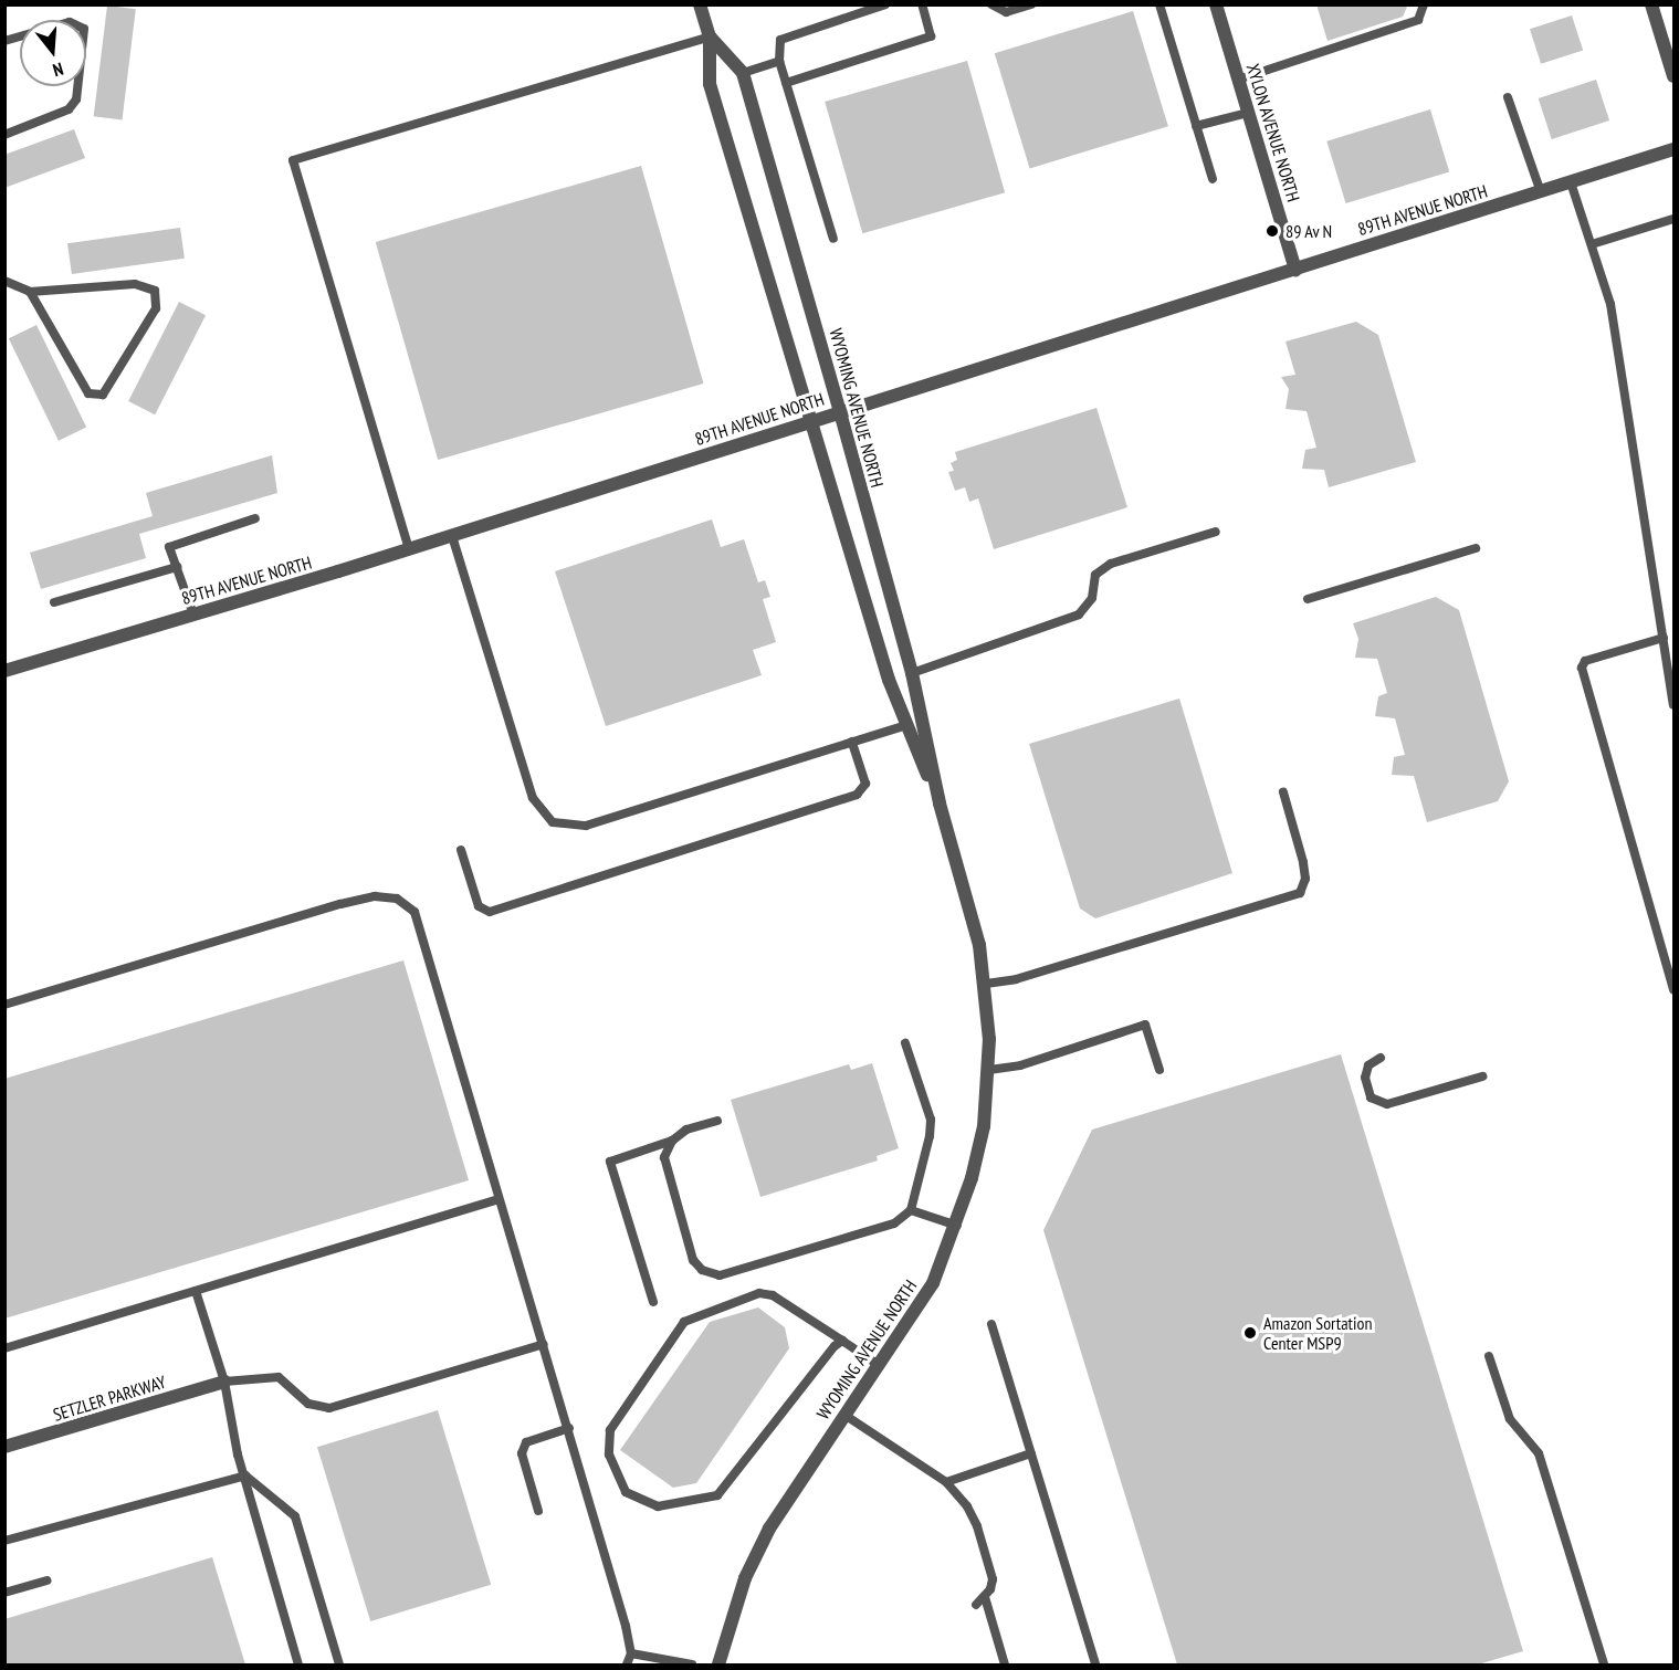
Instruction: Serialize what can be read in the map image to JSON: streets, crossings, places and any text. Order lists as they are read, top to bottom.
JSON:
{
  "streets": {
    "street": [
      "XYLON AVENUE NORTH",
      "89TH AVENUE NORTH",
      "WYOMING AVENUE NORTH",
      "SETZLER PARKWAY"
    ]
  },
  "crossings": [
    ["XYLON AVENUE NORTH", "89TH AVENUE NORTH"],
    ["89TH AVENUE NORTH", "WYOMING AVENUE NORTH"]
  ],
  "places": ["89 Av N", "Amazon Sortation Center MSP9"],
  "north": "bottom"
}
